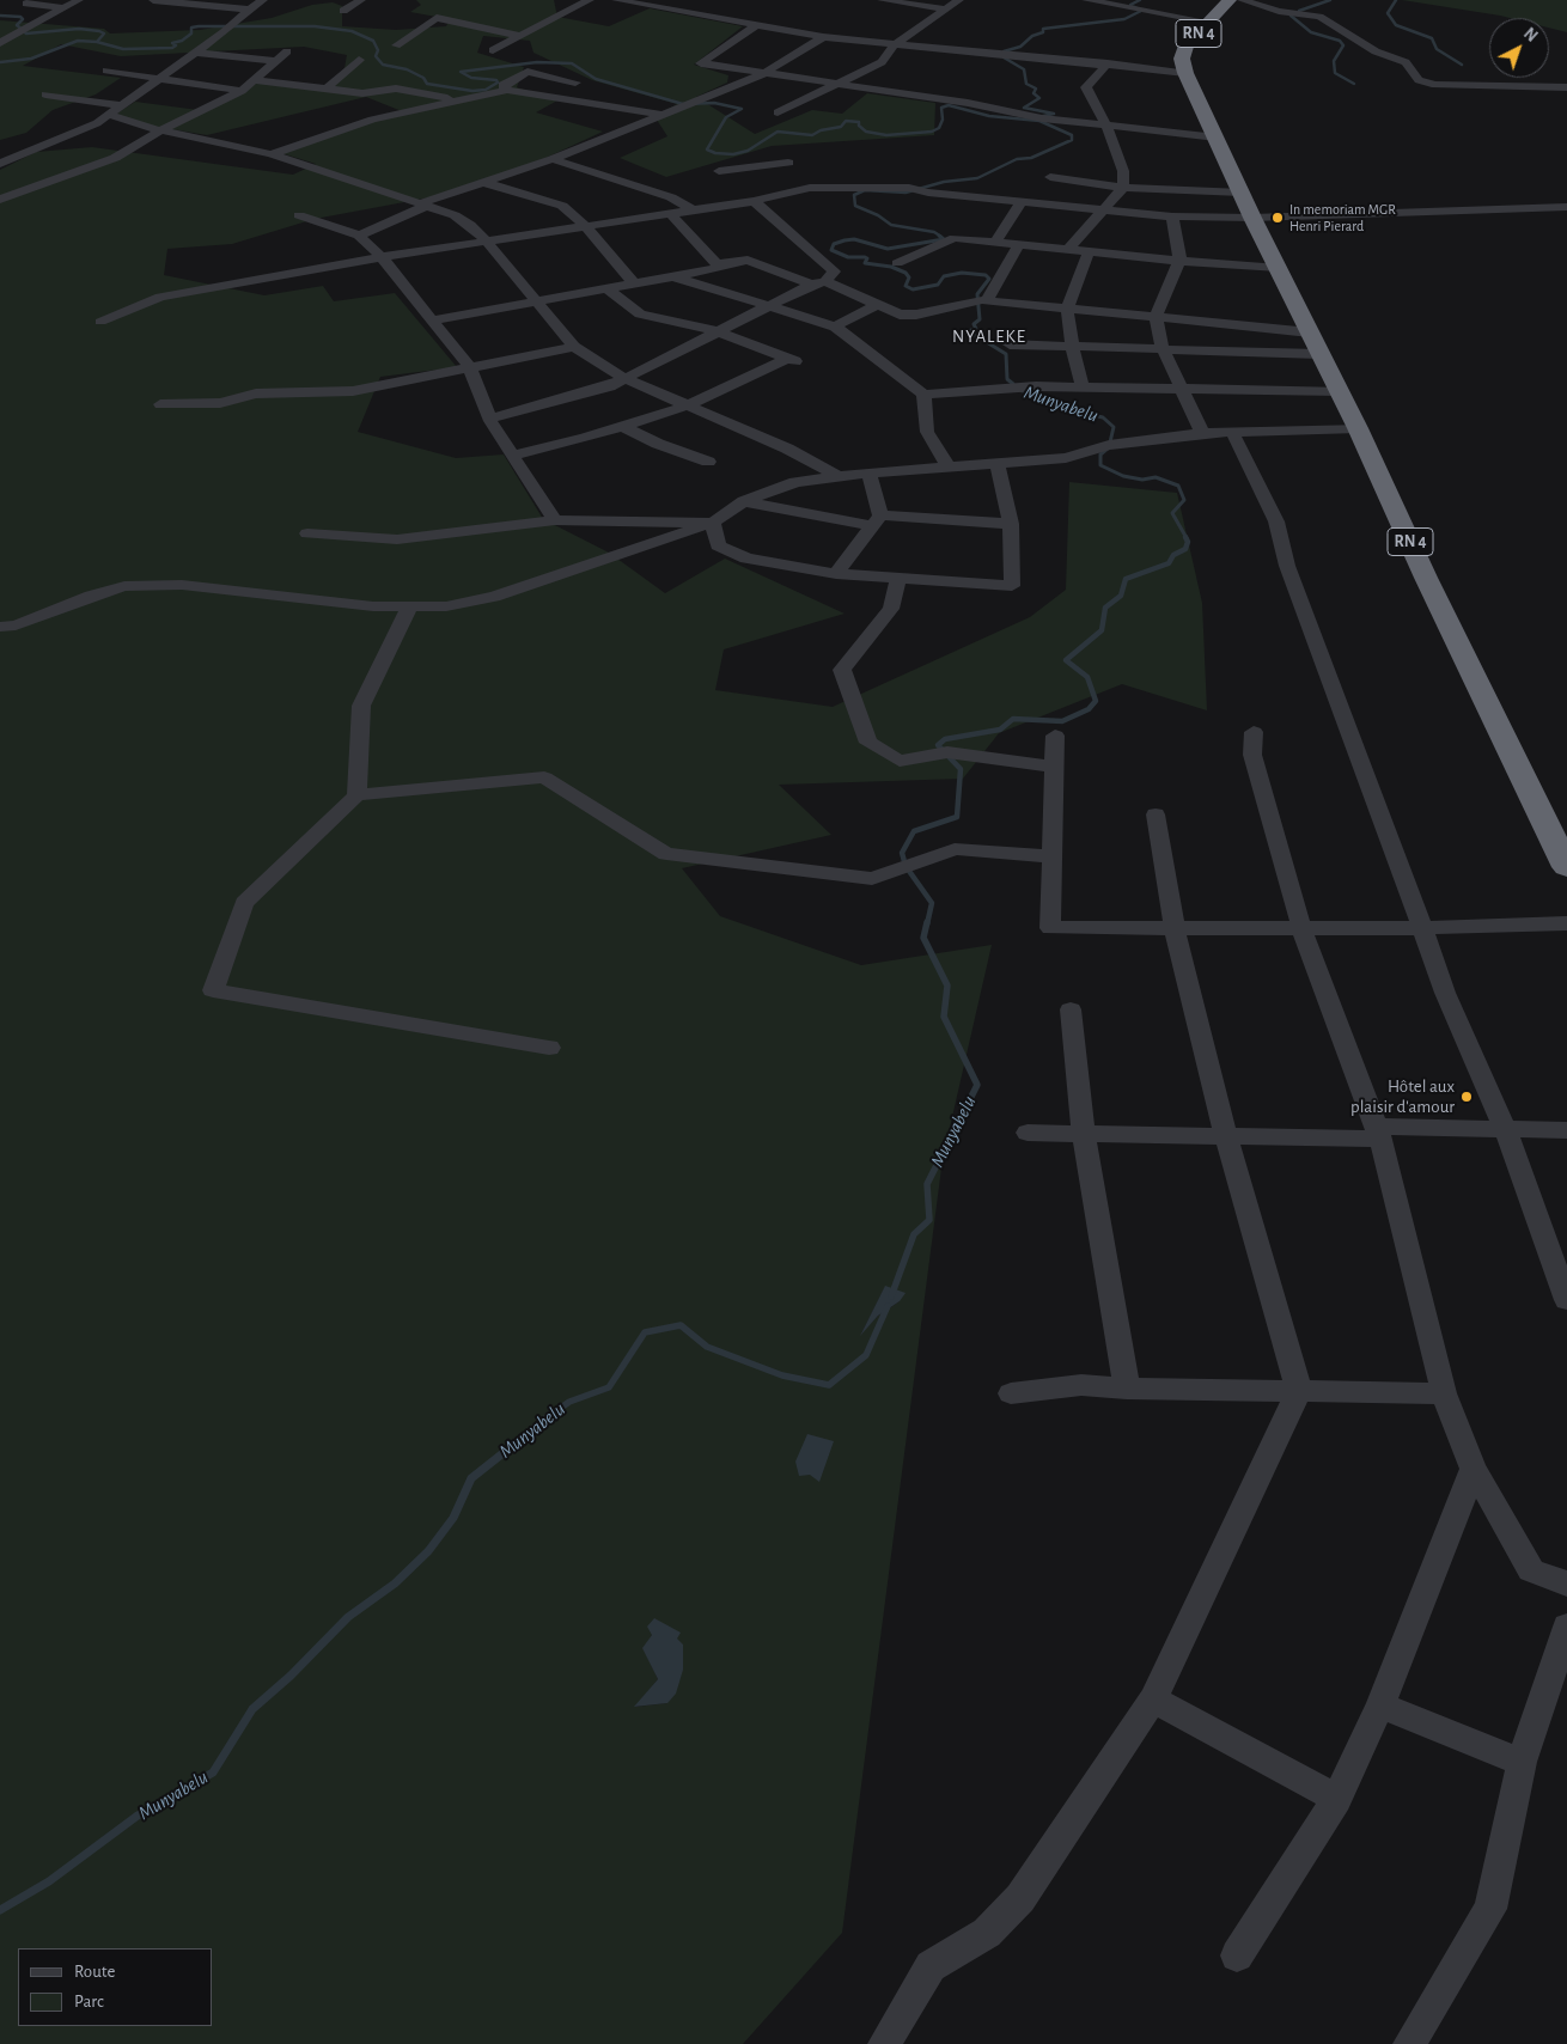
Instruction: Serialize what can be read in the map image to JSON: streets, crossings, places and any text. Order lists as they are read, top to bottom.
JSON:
{
  "streets": {
    "highway": ["RN 4"]
  },
  "districts": ["NYALEKE"],
  "water": ["Munyabelu"],
  "places": ["In memoriam MGR Henri Pierard", "Hôtel aux plaisir d'amour"],
  "legend": ["Route", "Parc"],
  "north": "top right"
}
